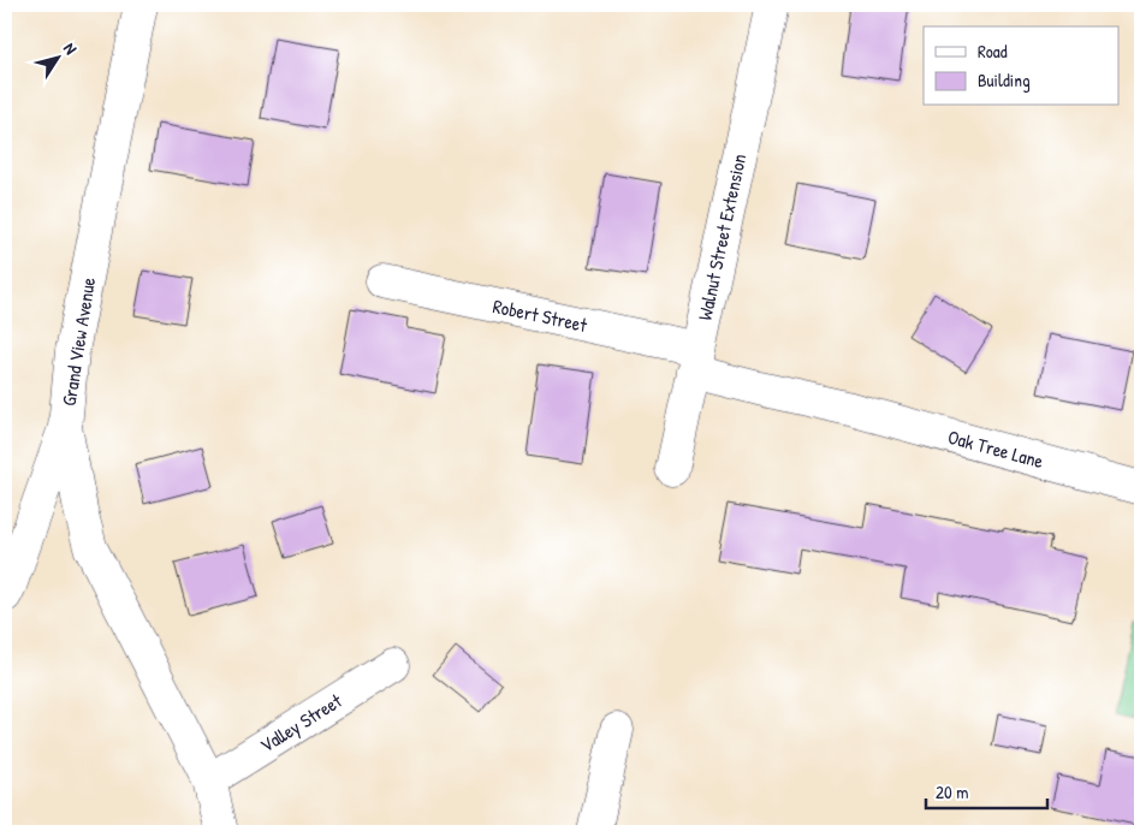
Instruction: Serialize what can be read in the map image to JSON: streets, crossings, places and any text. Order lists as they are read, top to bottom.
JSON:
{
  "streets": {
    "street": [
      "Walnut Street Extension",
      "Robert Street",
      "Grand View Avenue",
      "Oak Tree Lane",
      "Valley Street"
    ]
  },
  "crossings": [
    ["Walnut Street Extension", "Robert Street"],
    ["Robert Street", "Oak Tree Lane"],
    ["Grand View Avenue", "Valley Street"]
  ],
  "legend": ["Road", "Building"],
  "scale_bar": "20 m",
  "north": "top right"
}
